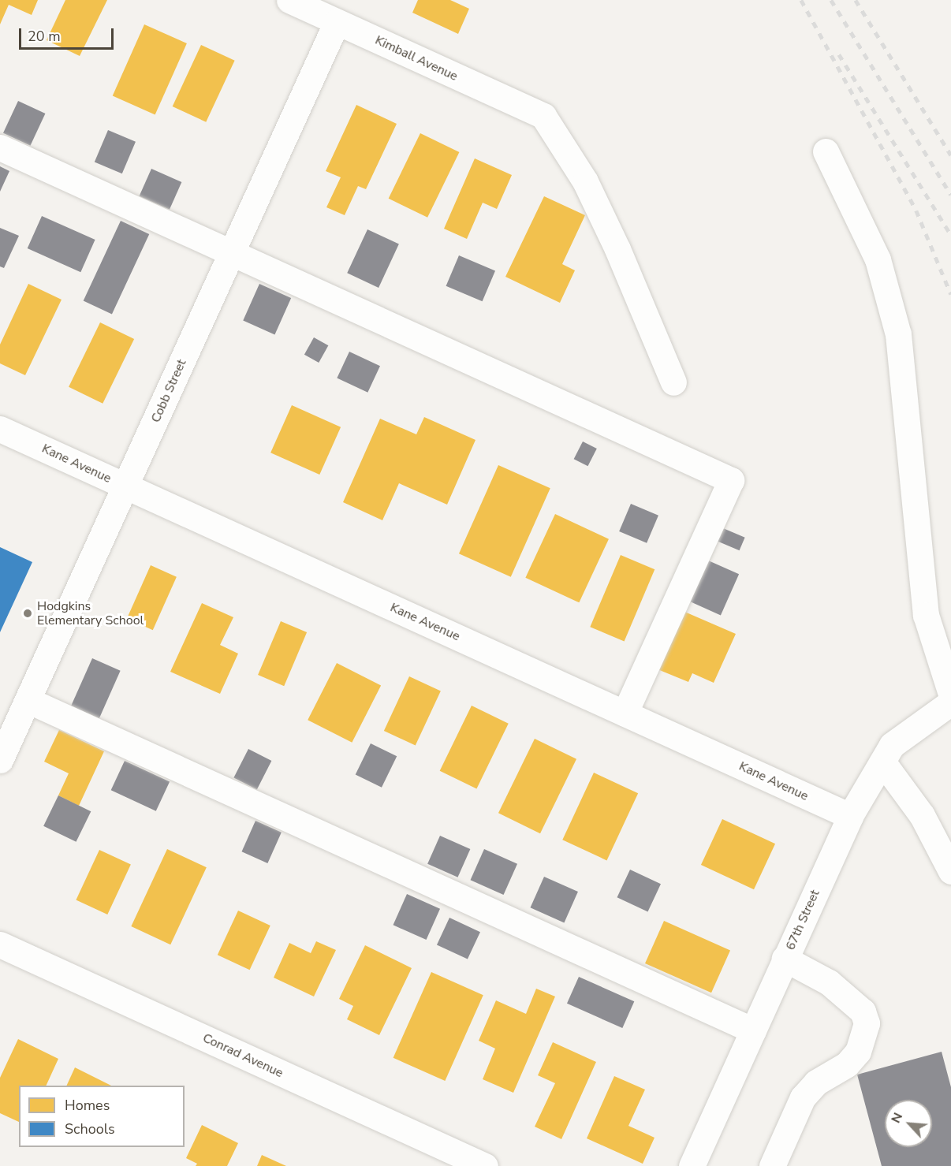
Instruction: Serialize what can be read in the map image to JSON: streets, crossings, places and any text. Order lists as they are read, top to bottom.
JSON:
{
  "streets": {
    "street": [
      "Kimball Avenue",
      "Cobb Street",
      "Kane Avenue",
      "67th Street",
      "Conrad Avenue"
    ]
  },
  "crossings": [
    ["Kimball Avenue", "Cobb Street"],
    ["Cobb Street", "Kane Avenue"],
    ["Kane Avenue", "67th Street"]
  ],
  "places": ["Hodgkins Elementary School"],
  "legend": ["Homes", "Schools"],
  "scale_bar": "20 m",
  "north": "top left"
}
